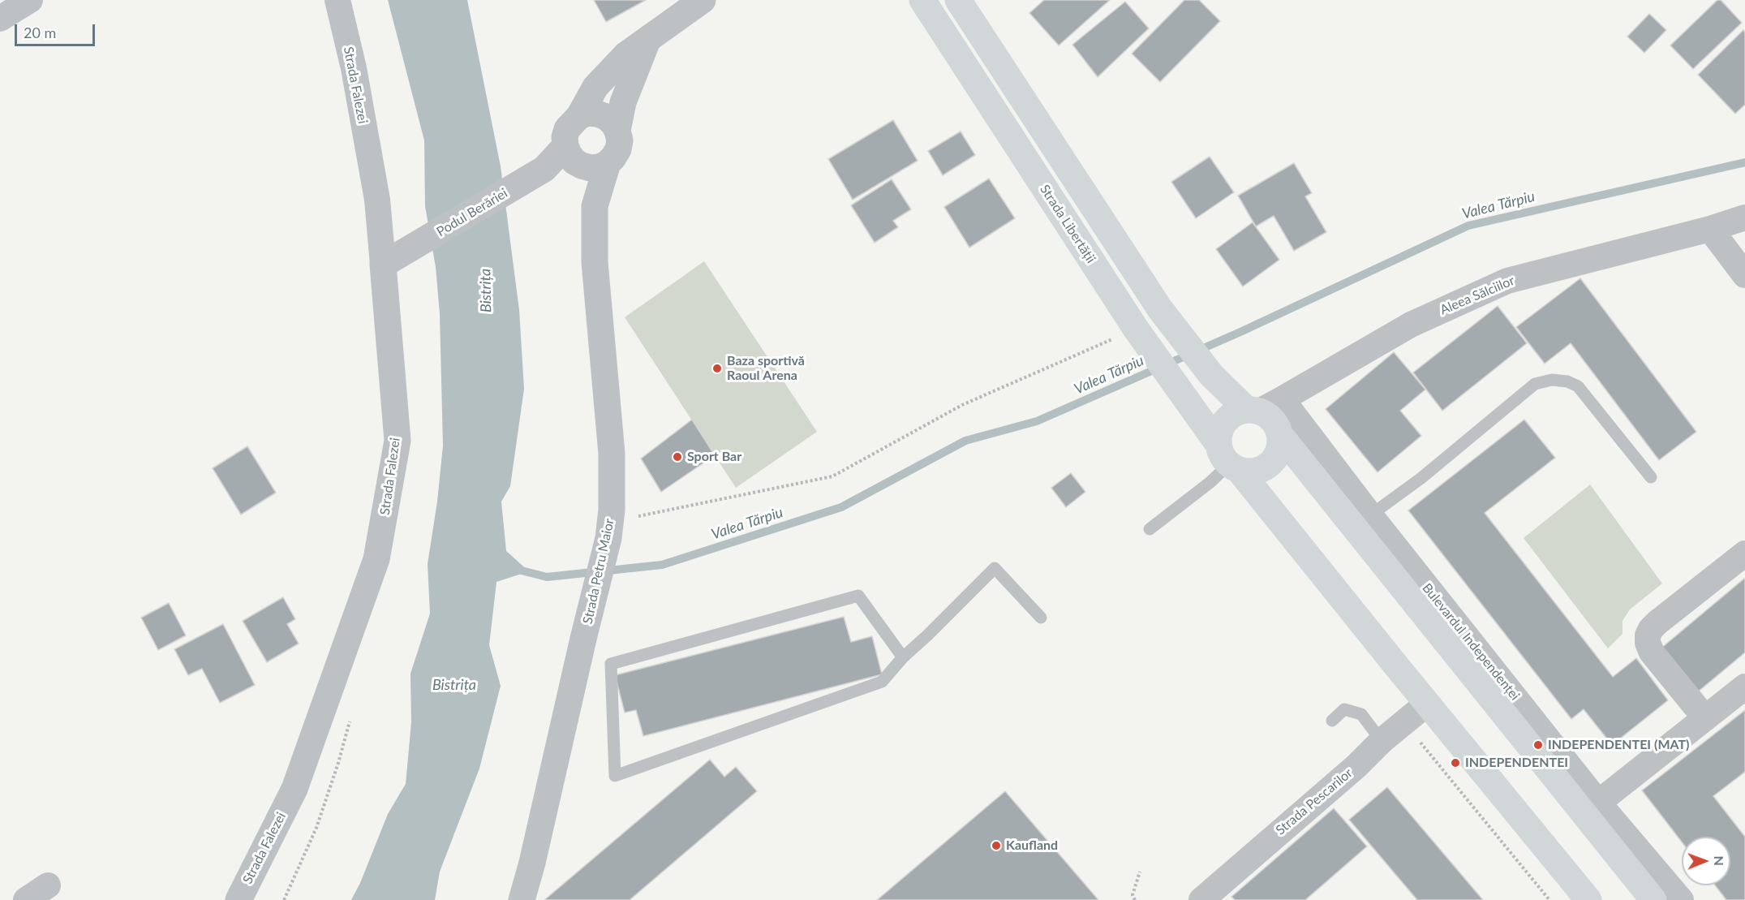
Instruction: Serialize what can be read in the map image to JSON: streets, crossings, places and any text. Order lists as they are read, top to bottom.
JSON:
{
  "streets": {
    "main road": ["Strada Libertății", "Bulevardul Independenței"],
    "street": [
      "Strada Falezei",
      "Podul Berăriei",
      "Aleea Sălciilor",
      "Strada Petru Maior",
      "Strada Pescarilor"
    ]
  },
  "crossings": [
    ["Strada Falezei", "Podul Berăriei"],
    ["Podul Berăriei", "Strada Petru Maior"],
    ["Strada Libertății", "Bulevardul Independenței"],
    ["Aleea Sălciilor", "Bulevardul Independenței"]
  ],
  "water": ["Valea Tărpiu", "Bistrița"],
  "places": [
    "Baza sportivă Raoul Arena",
    "Sport Bar",
    "INDEPENDENTEI (MAT)",
    "INDEPENDENTEI",
    "Kaufland"
  ],
  "scale_bar": "20 m",
  "north": "right"
}
